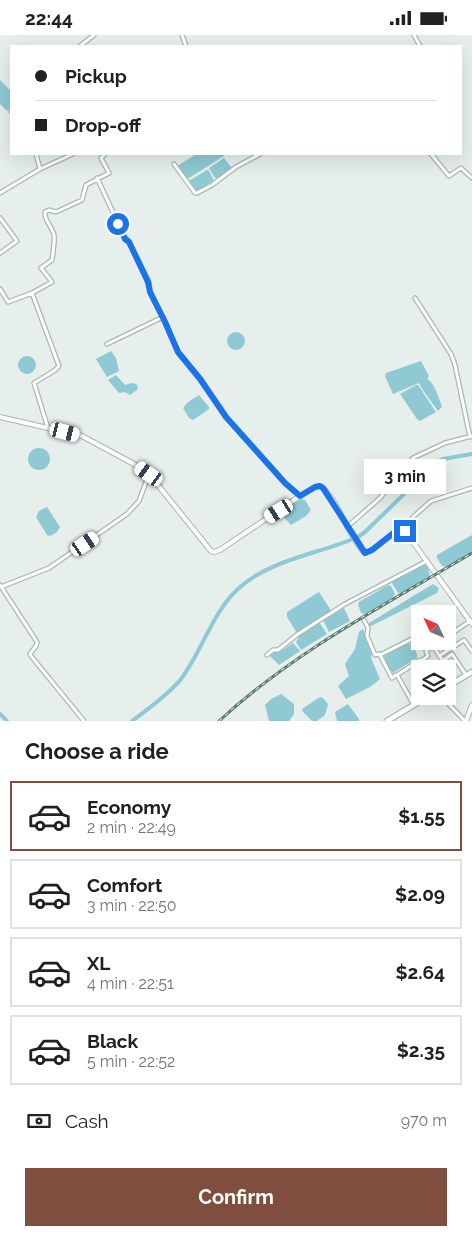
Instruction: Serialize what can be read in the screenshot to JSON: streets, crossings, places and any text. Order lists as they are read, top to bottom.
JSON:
{
  "north": "top left",
  "page": {
    "status": "22:44",
    "banner": ["Pickup", "Drop-off"],
    "bubble": "3 min",
    "heading": "Choose a ride",
    "list": [
      {
        "name": "Economy",
        "note": "2 min · 22:49",
        "value": "$1.55"
      },
      {
        "name": "Comfort",
        "note": "3 min · 22:50",
        "value": "$2.09"
      },
      {
        "name": "XL",
        "note": "4 min · 22:51",
        "value": "$2.64"
      },
      {
        "name": "Black",
        "note": "5 min · 22:52",
        "value": "$2.35"
      }
    ],
    "pay": ["Cash", "970 m"],
    "buttons": "Confirm"
  }
}
